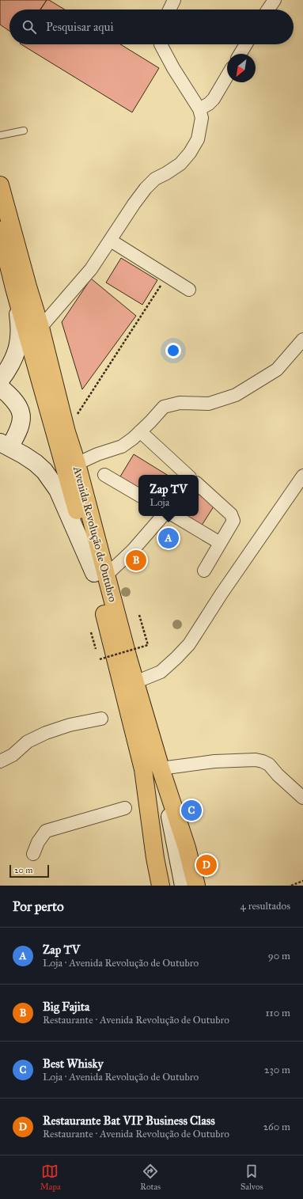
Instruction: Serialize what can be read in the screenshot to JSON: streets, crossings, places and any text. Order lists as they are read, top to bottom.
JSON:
{
  "streets": {
    "main road": ["Avenida Revolução de Outubro"]
  },
  "scale_bar": "20 m",
  "north": "bottom left",
  "page": {
    "search": "Pesquisar aqui",
    "popup": ["Zap TV", "Loja"],
    "pins": [
      "A",
      "B",
      "C",
      "D"
    ],
    "scale": "20 m",
    "heading": ["Por perto", "4 resultados"],
    "list": [
      {
        "mark": "A",
        "name": "Zap TV",
        "note": "Loja · Avenida Revolução de Outubro",
        "value": "90 m"
      },
      {
        "mark": "B",
        "name": "Big Fajita",
        "note": "Restaurante · Avenida Revolução de Outubro",
        "value": "110 m"
      },
      {
        "mark": "C",
        "name": "Best Whisky",
        "note": "Loja · Avenida Revolução de Outubro",
        "value": "230 m"
      },
      {
        "mark": "D",
        "name": "Restaurante Bat VIP Business Class",
        "note": "Restaurante · Avenida Revolução de Outubro",
        "value": "260 m"
      }
    ],
    "nav": ["Mapa", "Rotas", "Salvos"]
  }
}
